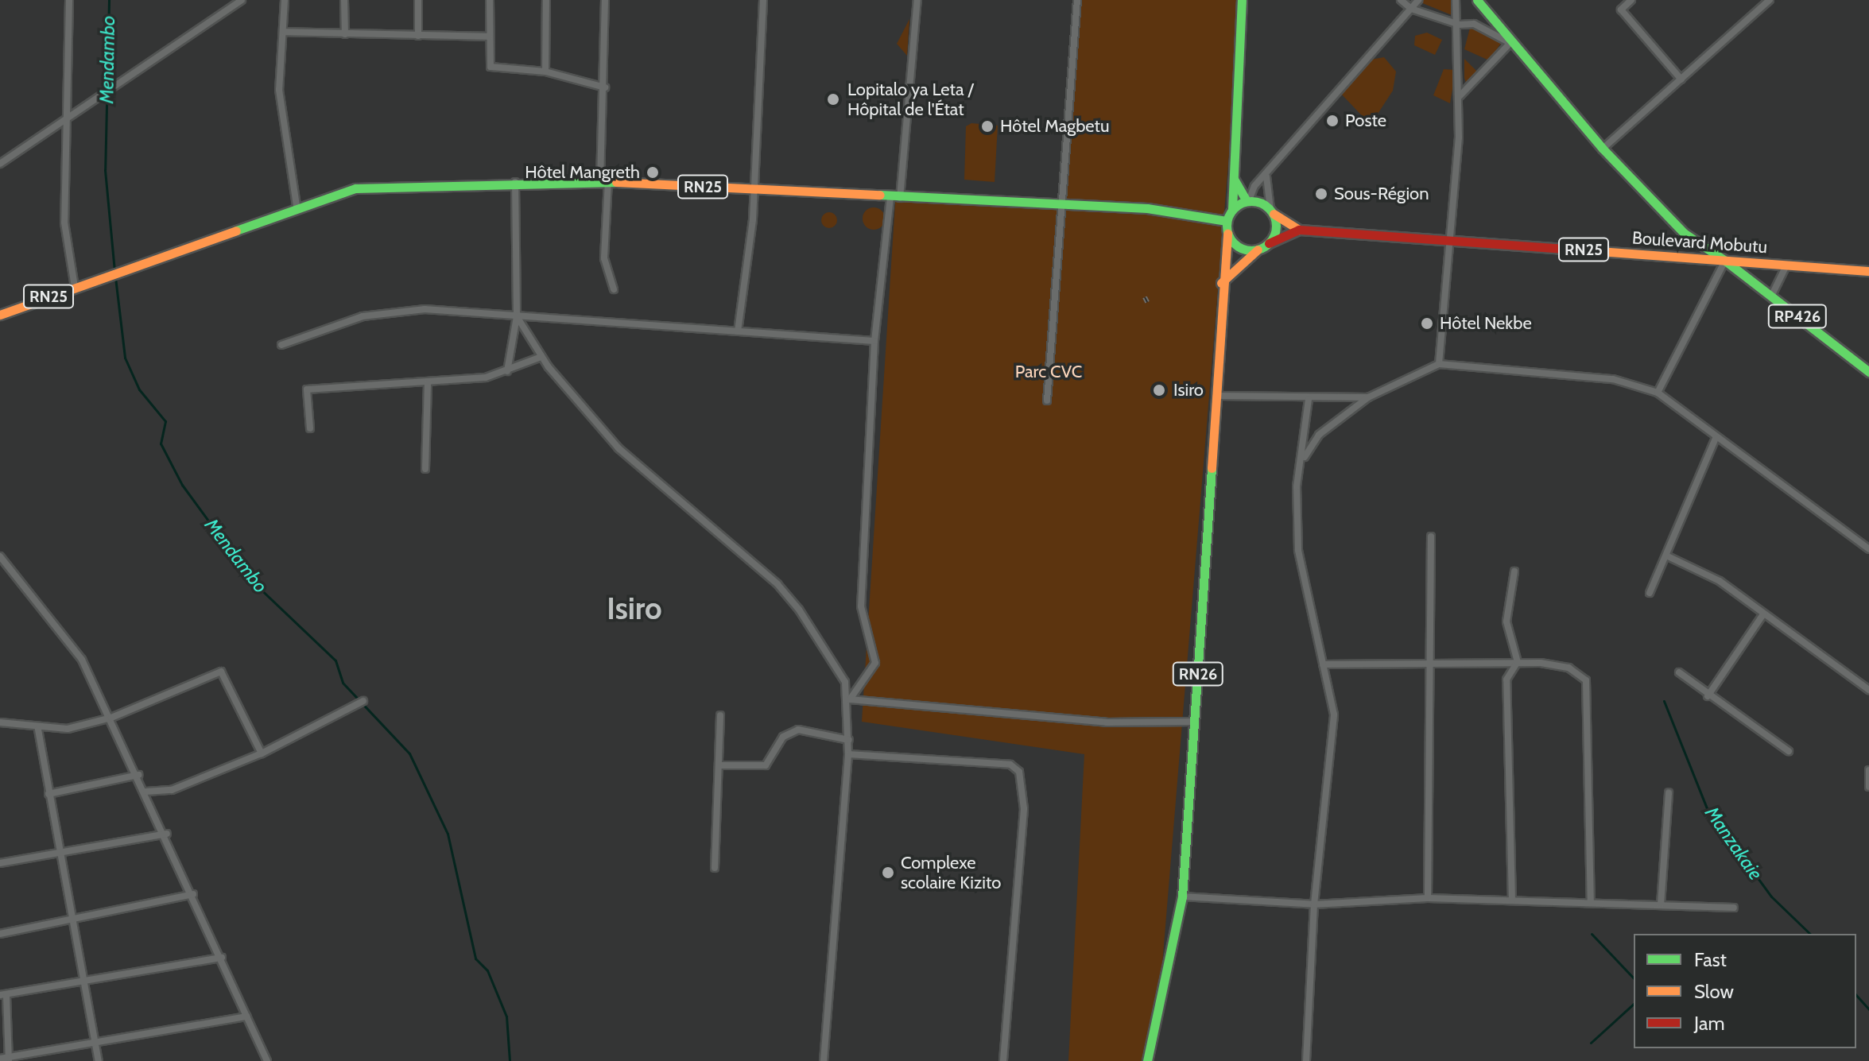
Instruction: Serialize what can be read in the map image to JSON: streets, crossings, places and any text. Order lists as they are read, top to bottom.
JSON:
{
  "streets": {
    "main road": [
      "RN25",
      "Boulevard Mobutu",
      "RP426",
      "RN26"
    ]
  },
  "crossings": [
    ["RN25", "Boulevard Mobutu"],
    ["RN25", "RN26"],
    ["Boulevard Mobutu", "RP426"]
  ],
  "districts": ["Isiro"],
  "water": ["Mendambo", "Manzakaie"],
  "parks": ["Parc CVC"],
  "places": [
    "Lopitalo ya Leta / Hôpital de l'État",
    "Poste",
    "Hôtel Magbetu",
    "Hôtel Mangreth",
    "Sous-Région",
    "Hôtel Nekbe",
    "Isiro",
    "Complexe scolaire Kizito"
  ],
  "legend": ["Fast", "Slow", "Jam"]
}
